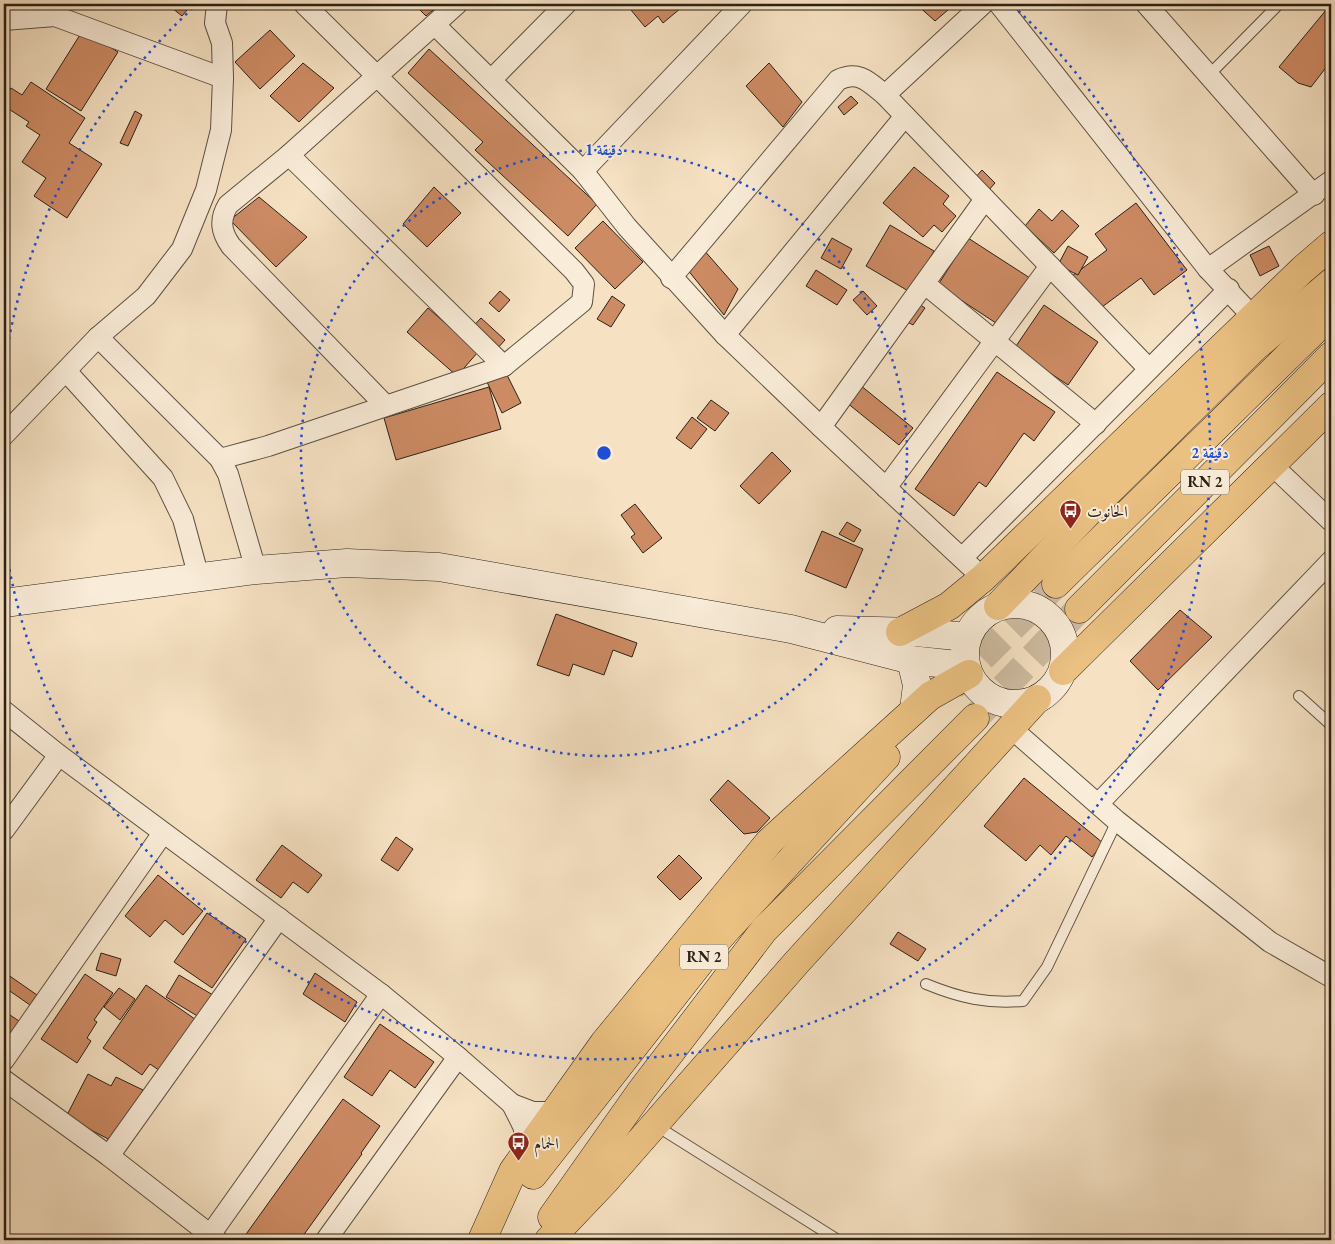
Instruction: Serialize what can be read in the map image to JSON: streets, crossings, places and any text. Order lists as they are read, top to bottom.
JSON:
{
  "streets": {
    "highway": ["RN 2"]
  },
  "places": {
    "bus stop": ["الحانوت", "الحمام"]
  },
  "rings": ["1 دقيقة", "2 دقيقة"]
}
